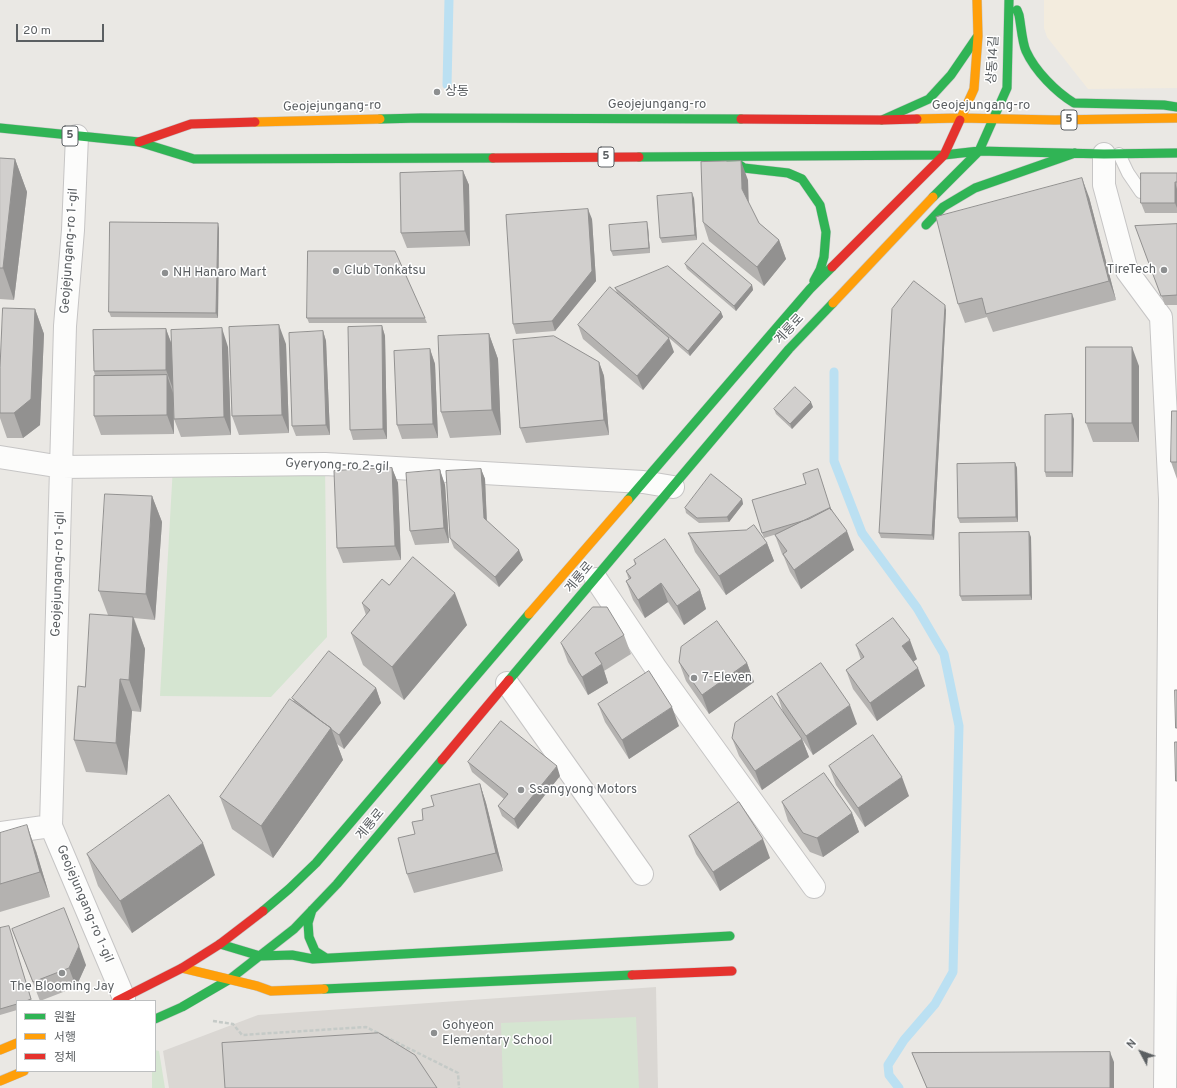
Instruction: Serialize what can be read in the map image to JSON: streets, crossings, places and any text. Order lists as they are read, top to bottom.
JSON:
{
  "streets": {
    "street": [
      "상동14길",
      "Geojejungang-ro",
      "5",
      "Geojejungang-ro 1-gil",
      "계룡로",
      "Gyeryong-ro 2-gil"
    ]
  },
  "crossings": [
    ["상동14길", "Geojejungang-ro"],
    ["상동14길", "계룡로"],
    ["Geojejungang-ro", "Geojejungang-ro 1-gil"],
    ["Geojejungang-ro", "계룡로"],
    ["Geojejungang-ro 1-gil", "계룡로"],
    ["Geojejungang-ro 1-gil", "Gyeryong-ro 2-gil"],
    ["계룡로", "Gyeryong-ro 2-gil"]
  ],
  "places": [
    "상동",
    "TireTech",
    "Club Tonkatsu",
    "NH Hanaro Mart",
    "7-Eleven",
    "Ssangyong Motors",
    "The Blooming Jay",
    "Gohyeon Elementary School"
  ],
  "legend": ["원활", "서행", "정체"],
  "scale_bar": "20 m",
  "north": "top left"
}
